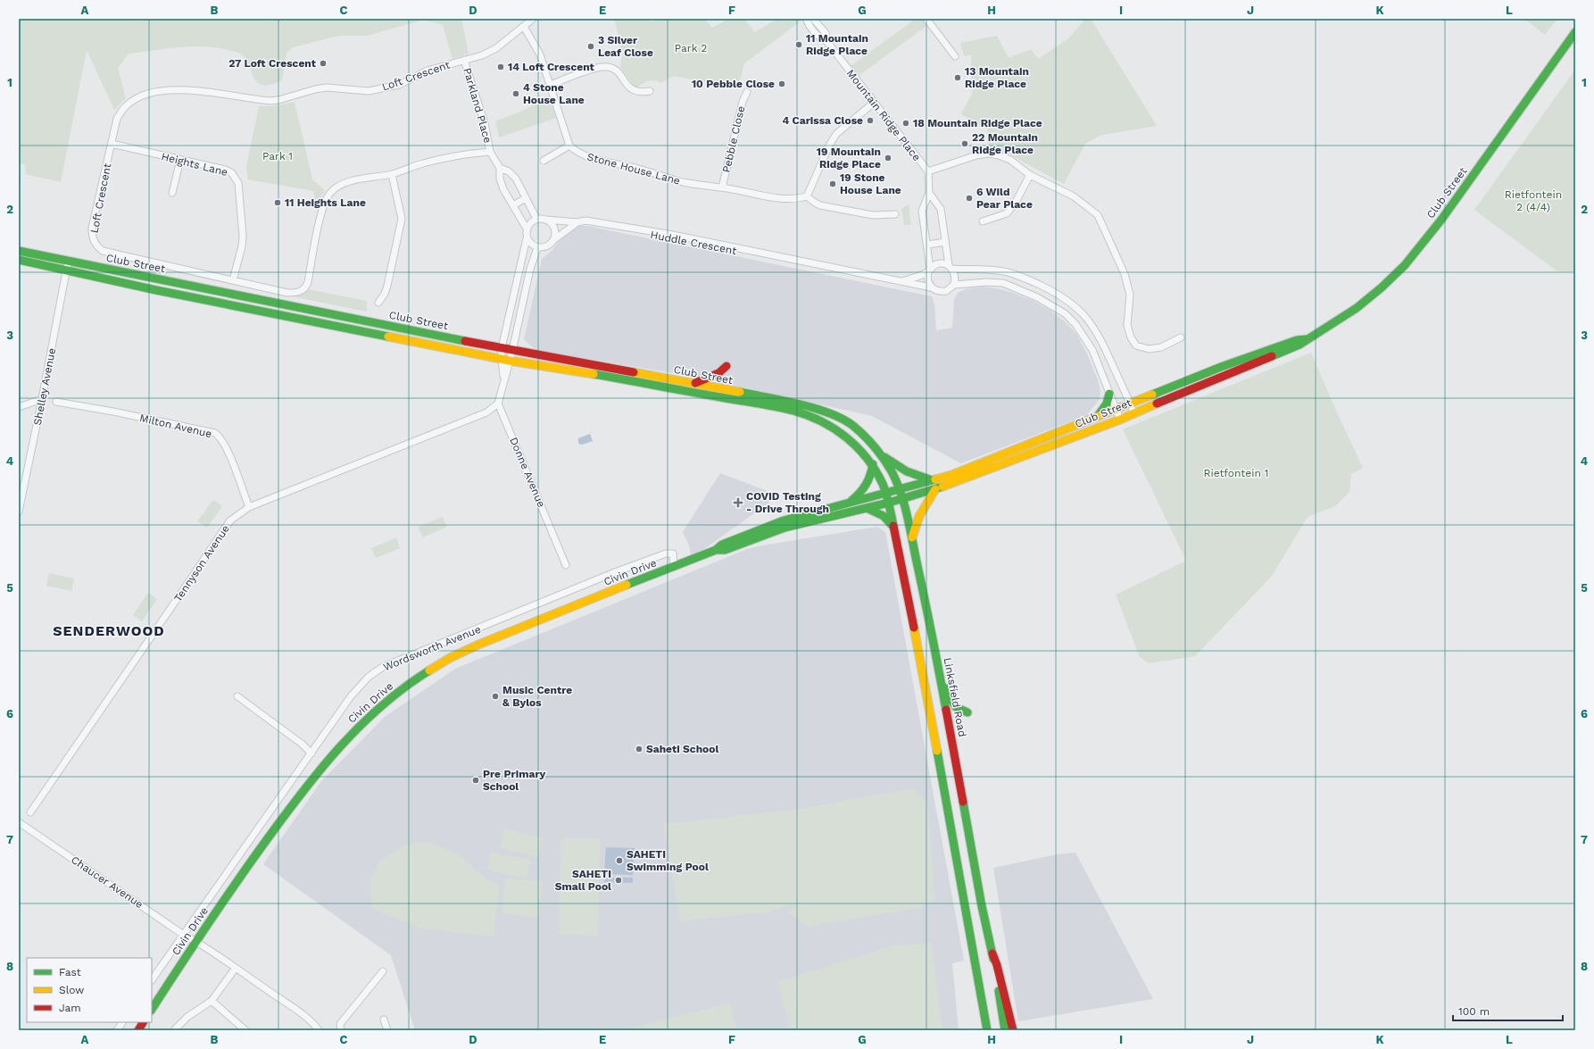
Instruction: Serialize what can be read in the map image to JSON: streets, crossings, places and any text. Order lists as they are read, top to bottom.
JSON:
{
  "streets": {
    "main road": ["Club Street", "Civin Drive", "Linksfield Road"],
    "street": [
      "Loft Crescent",
      "Parkland Place",
      "Mountain Ridge Place",
      "Pebble Close",
      "Heights Lane",
      "Stone House Lane",
      "Huddle Crescent",
      "Shelley Avenue",
      "Milton Avenue",
      "Donne Avenue",
      "Tennyson Avenue",
      "Wordsworth Avenue",
      "Chaucer Avenue"
    ]
  },
  "crossings": [
    ["Loft Crescent", "Parkland Place"],
    ["Loft Crescent", "Heights Lane"],
    ["Pebble Close", "Stone House Lane"],
    ["Club Street", "Shelley Avenue"],
    ["Club Street", "Civin Drive"],
    ["Club Street", "Linksfield Road"],
    ["Milton Avenue", "Tennyson Avenue"],
    ["Donne Avenue", "Tennyson Avenue"],
    ["Civin Drive", "Wordsworth Avenue"],
    ["Civin Drive", "Linksfield Road"],
    ["Civin Drive", "Chaucer Avenue"],
    ["Wordsworth Avenue", "Chaucer Avenue"]
  ],
  "districts": ["SENDERWOOD"],
  "parks": [
    "Park 2",
    "Park 1",
    "Rietfontein 2 (4/4)",
    "Rietfontein 1"
  ],
  "places": {
    "other": [
      "11 Mountain Ridge Place",
      "3 Silver Leaf Close",
      "27 Loft Crescent",
      "14 Loft Crescent",
      "13 Mountain Ridge Place",
      "10 Pebble Close",
      "4 Stone House Lane",
      "4 Carissa Close",
      "18 Mountain Ridge Place",
      "22 Mountain Ridge Place",
      "19 Mountain Ridge Place",
      "19 Stone House Lane",
      "6 Wild Pear Place",
      "11 Heights Lane",
      "Music Centre & Bylos",
      "Saheti School",
      "Pre Primary School",
      "SAHETI Swimming Pool",
      "SAHETI Small Pool"
    ],
    "health": ["COVID Testing - Drive Through"]
  },
  "legend": ["Fast", "Slow", "Jam"],
  "scale_bar": "100 m",
  "grid": {
    "columns": [
      "A",
      "B",
      "C",
      "D",
      "E",
      "F",
      "G",
      "H",
      "I",
      "J",
      "K",
      "L"
    ],
    "rows": [
      "1",
      "2",
      "3",
      "4",
      "5",
      "6",
      "7",
      "8"
    ]
  }
}
